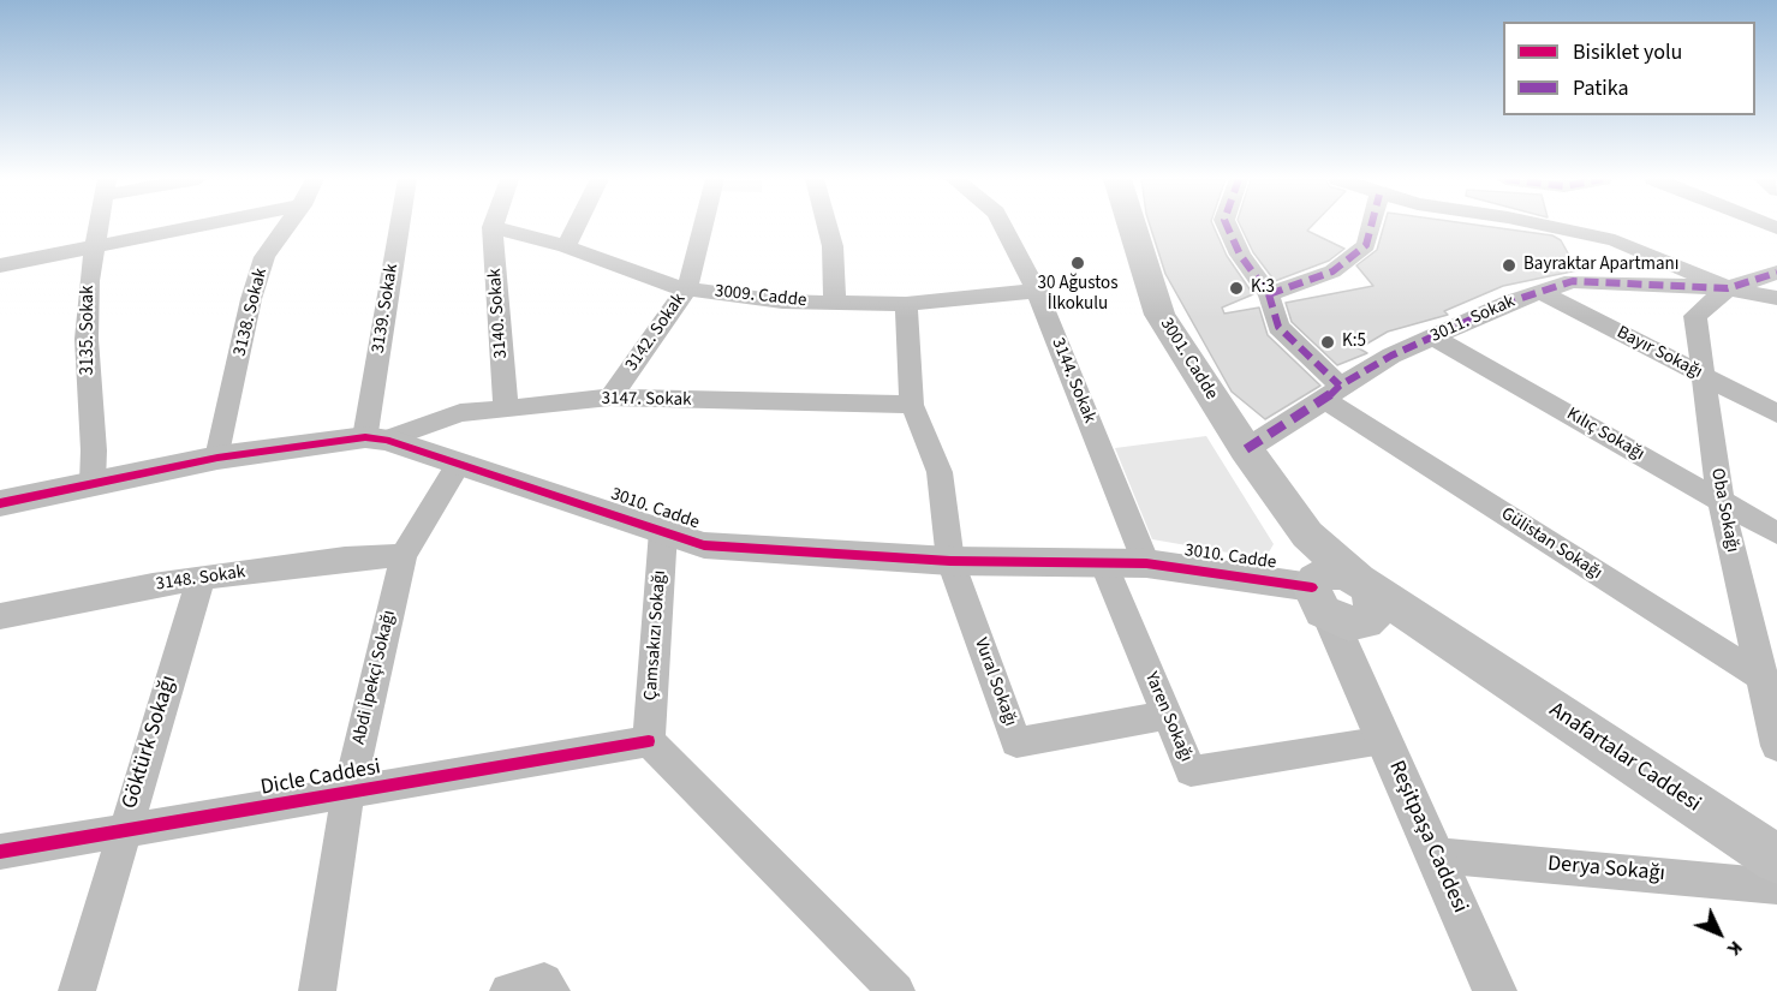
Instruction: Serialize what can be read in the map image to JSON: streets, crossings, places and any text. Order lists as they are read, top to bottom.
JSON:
{
  "streets": {
    "main road": ["3001. Cadde", "Anafartalar Caddesi"],
    "street": [
      "3009. Cadde",
      "3139. Sokak",
      "3138. Sokak",
      "3140. Sokak",
      "3011. Sokak",
      "3135. Sokak",
      "3142. Sokak",
      "Bayır Sokağı",
      "3144. Sokak",
      "3147. Sokak",
      "Kılıç Sokağı",
      "3010. Cadde",
      "Oba Sokağı",
      "Gülistan Sokağı",
      "3148. Sokak",
      "Çamsakızı Sokağı",
      "Abdi İpekçi Sokağı",
      "Vural Sokağı",
      "Yaren Sokağı",
      "Göktürk Sokağı",
      "Dicle Caddesi",
      "Reşitpaşa Caddesi",
      "Derya Sokağı"
    ]
  },
  "crossings": [
    ["3009. Cadde", "3140. Sokak"],
    ["3009. Cadde", "3142. Sokak"],
    ["3009. Cadde", "3144. Sokak"],
    ["3139. Sokak", "3147. Sokak"],
    ["3139. Sokak", "3010. Cadde"],
    ["3138. Sokak", "3010. Cadde"],
    ["3140. Sokak", "3147. Sokak"],
    ["3011. Sokak", "Bayır Sokağı"],
    ["3011. Sokak", "3001. Cadde"],
    ["3011. Sokak", "Kılıç Sokağı"],
    ["3011. Sokak", "Oba Sokağı"],
    ["3011. Sokak", "Gülistan Sokağı"],
    ["3135. Sokak", "3010. Cadde"],
    ["3142. Sokak", "3147. Sokak"],
    ["Bayır Sokağı", "Oba Sokağı"],
    ["3144. Sokak", "3010. Cadde"],
    ["3147. Sokak", "3010. Cadde"],
    ["Kılıç Sokağı", "Oba Sokağı"],
    ["3010. Cadde", "Çamsakızı Sokağı"],
    ["3010. Cadde", "Abdi İpekçi Sokağı"],
    ["3010. Cadde", "Vural Sokağı"],
    ["3010. Cadde", "Yaren Sokağı"],
    ["3010. Cadde", "Anafartalar Caddesi"],
    ["3010. Cadde", "Reşitpaşa Caddesi"],
    ["Oba Sokağı", "Gülistan Sokağı"],
    ["3148. Sokak", "Abdi İpekçi Sokağı"],
    ["3148. Sokak", "Göktürk Sokağı"],
    ["Çamsakızı Sokağı", "Dicle Caddesi"],
    ["Abdi İpekçi Sokağı", "Dicle Caddesi"],
    ["Vural Sokağı", "Yaren Sokağı"],
    ["Yaren Sokağı", "Reşitpaşa Caddesi"],
    ["Göktürk Sokağı", "Dicle Caddesi"],
    ["Anafartalar Caddesi", "Reşitpaşa Caddesi"],
    ["Reşitpaşa Caddesi", "Derya Sokağı"]
  ],
  "places": [
    "30 Ağustos İlkokulu",
    "Bayraktar Apartmanı",
    "K:3",
    "K:5"
  ],
  "legend": ["Bisiklet yolu", "Patika"],
  "north": "bottom right"
}
